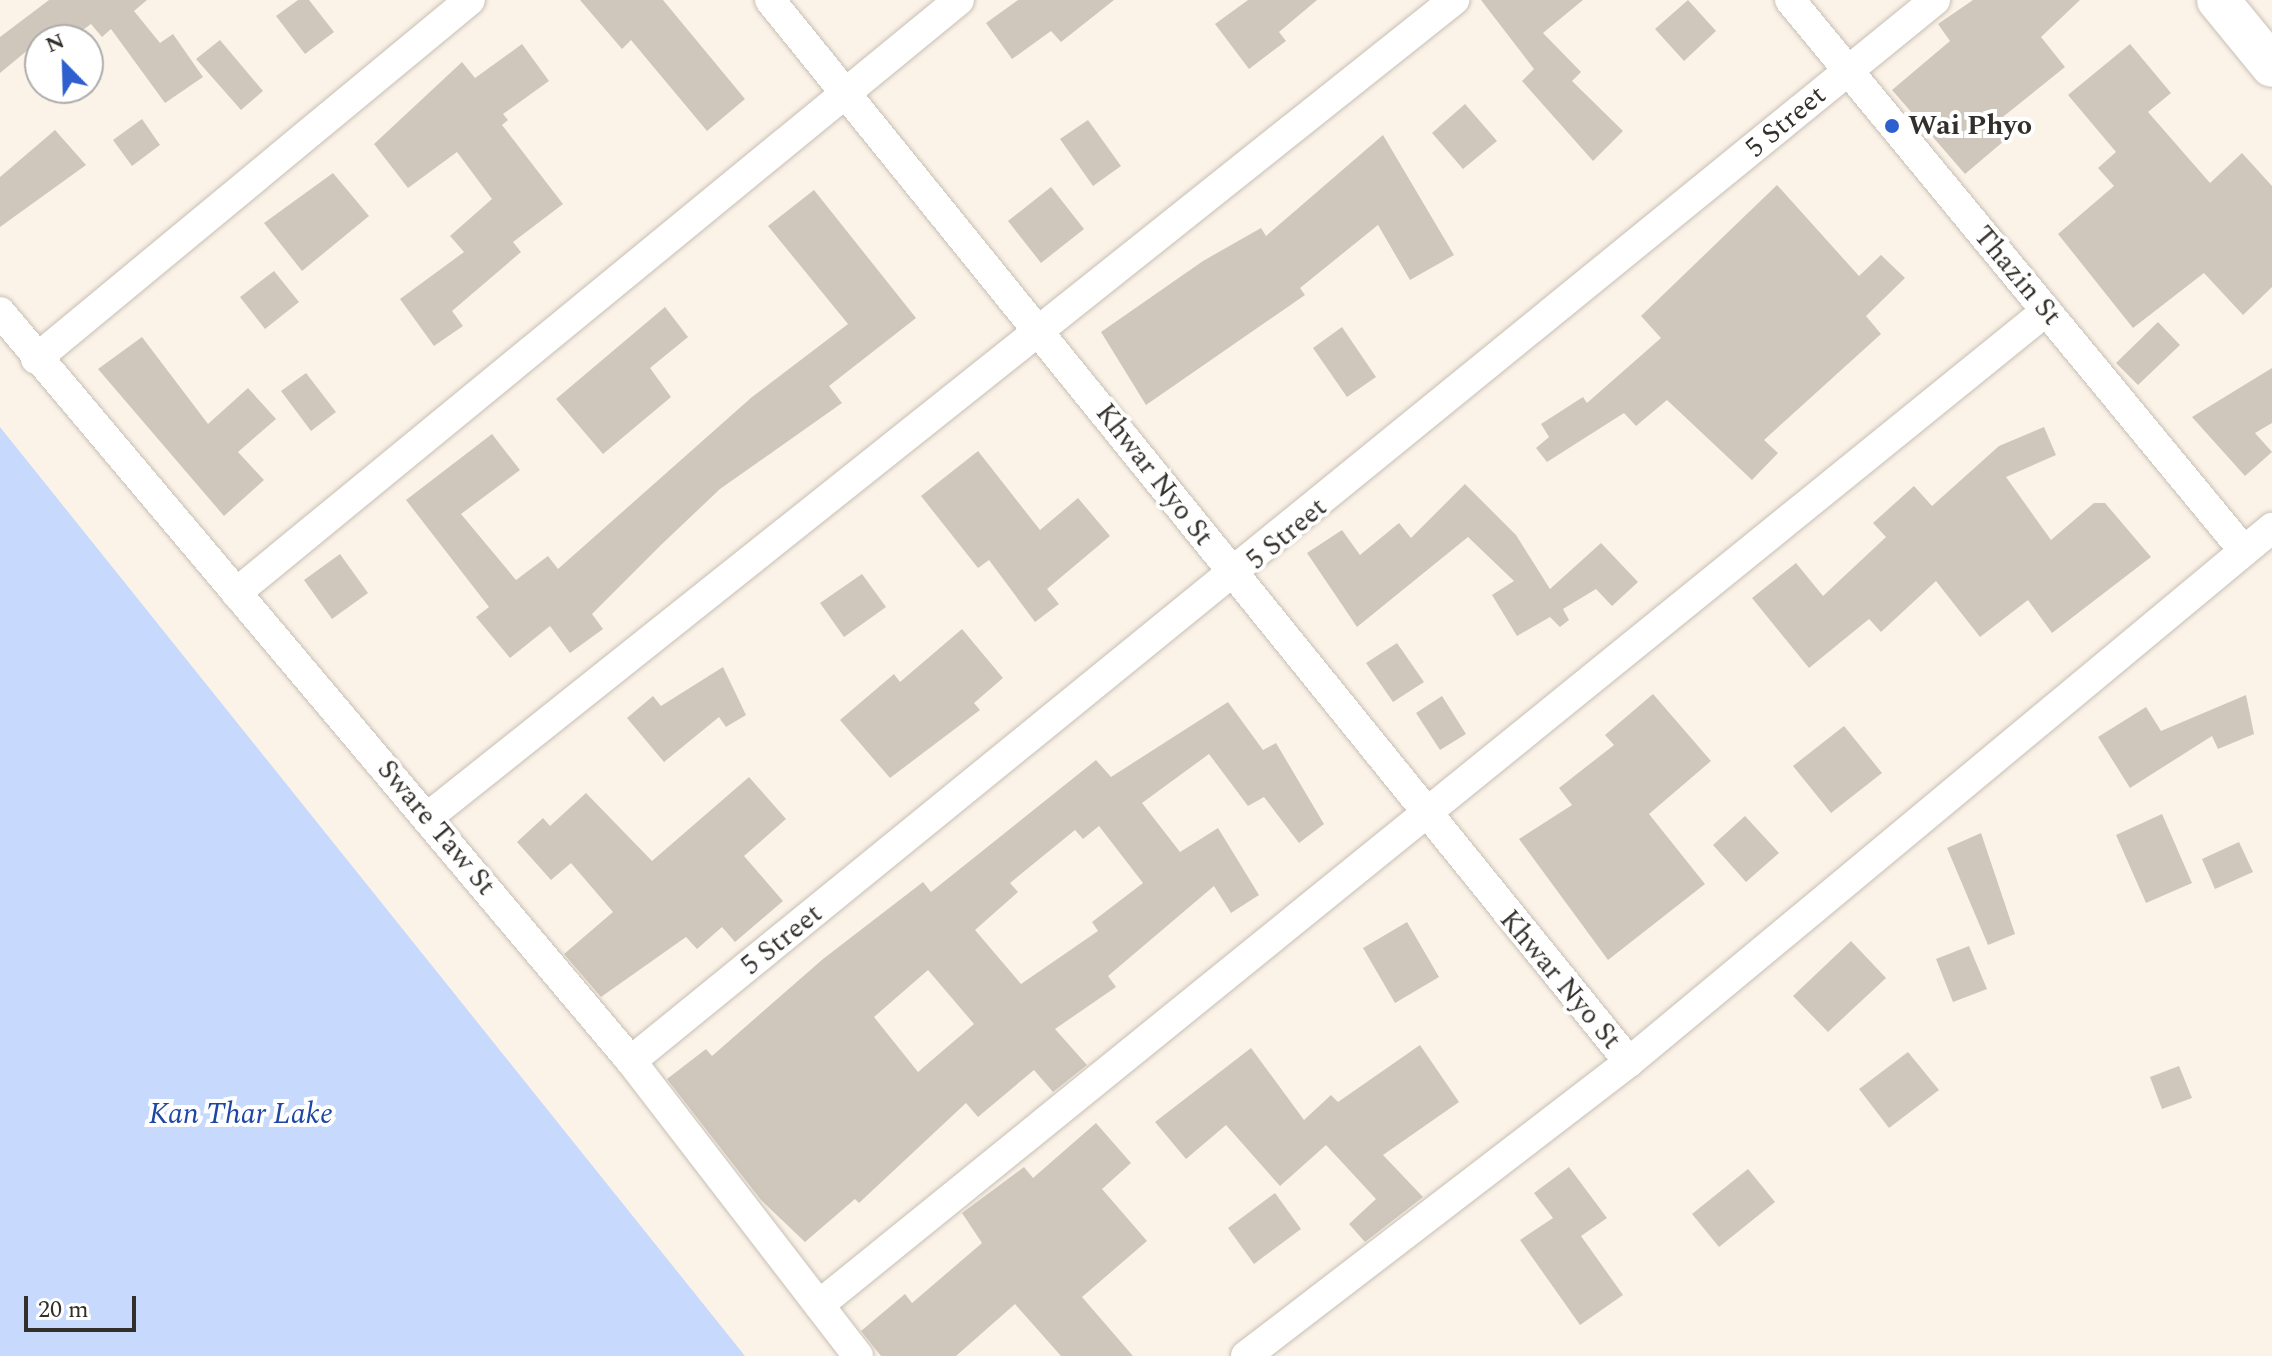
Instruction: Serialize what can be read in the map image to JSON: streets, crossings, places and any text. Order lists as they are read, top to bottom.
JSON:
{
  "streets": {
    "street": [
      "5 Street",
      "Thazin St",
      "Khwar Nyo St",
      "Sware Taw St"
    ]
  },
  "crossings": [
    ["5 Street", "Thazin St"],
    ["5 Street", "Khwar Nyo St"],
    ["5 Street", "Sware Taw St"]
  ],
  "water": ["Kan Thar Lake"],
  "places": ["Wai Phyo"],
  "scale_bar": "20 m",
  "north": "top left"
}
